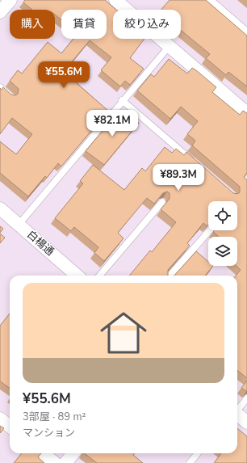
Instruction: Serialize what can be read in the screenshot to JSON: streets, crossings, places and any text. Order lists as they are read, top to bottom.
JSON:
{
  "streets": {
    "street": ["白楊通"]
  },
  "page": {
    "chip": ["購入", "賃貸", "絞り込み"],
    "price": ["¥55.6M", "¥82.1M", "¥89.3M"],
    "list": [
      {
        "name": "¥55.6M",
        "note": "3部屋 · 89 m² · マンション"
      }
    ]
  }
}
